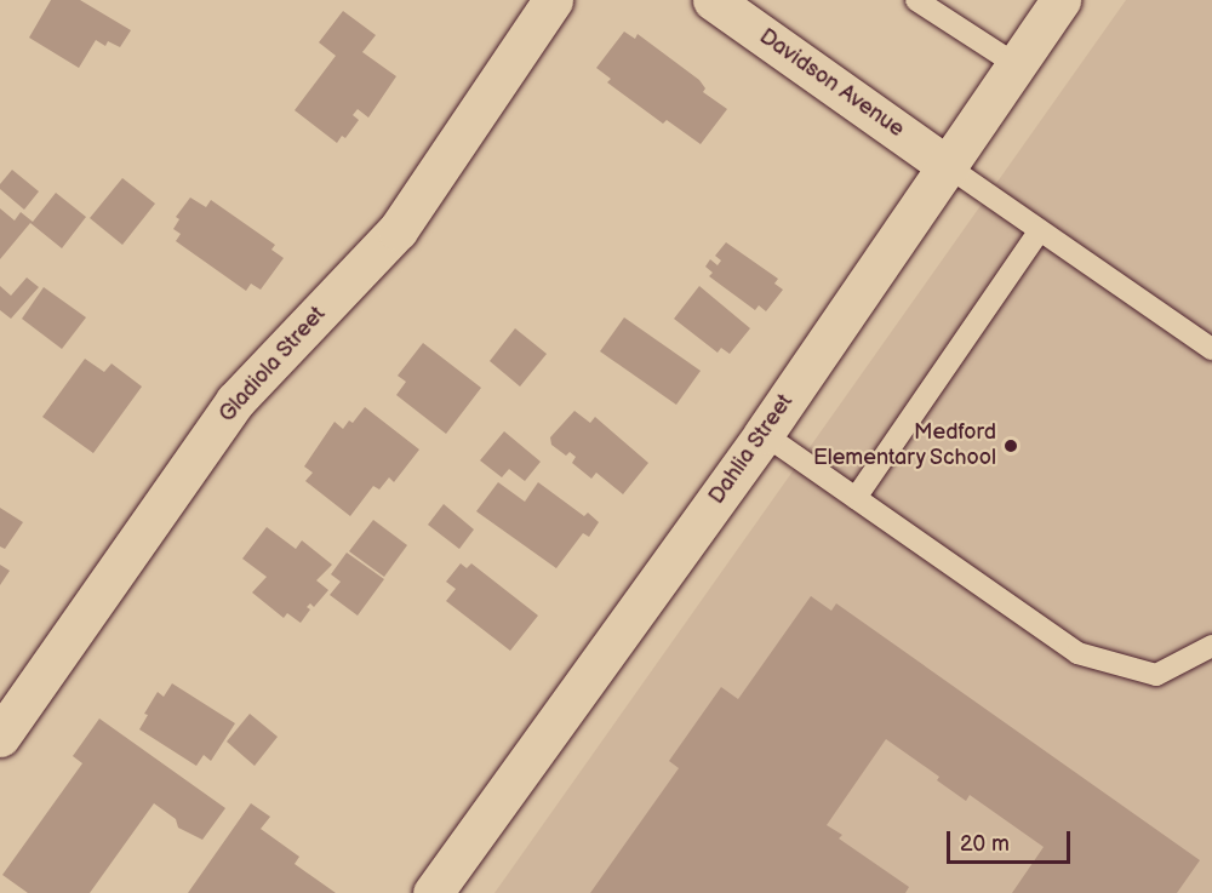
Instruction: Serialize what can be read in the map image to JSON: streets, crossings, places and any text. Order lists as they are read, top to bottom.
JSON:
{
  "streets": {
    "street": ["Davidson Avenue", "Gladiola Street", "Dahlia Street"]
  },
  "crossings": [
    ["Davidson Avenue", "Dahlia Street"]
  ],
  "places": ["Medford Elementary School"],
  "scale_bar": "20 m"
}
